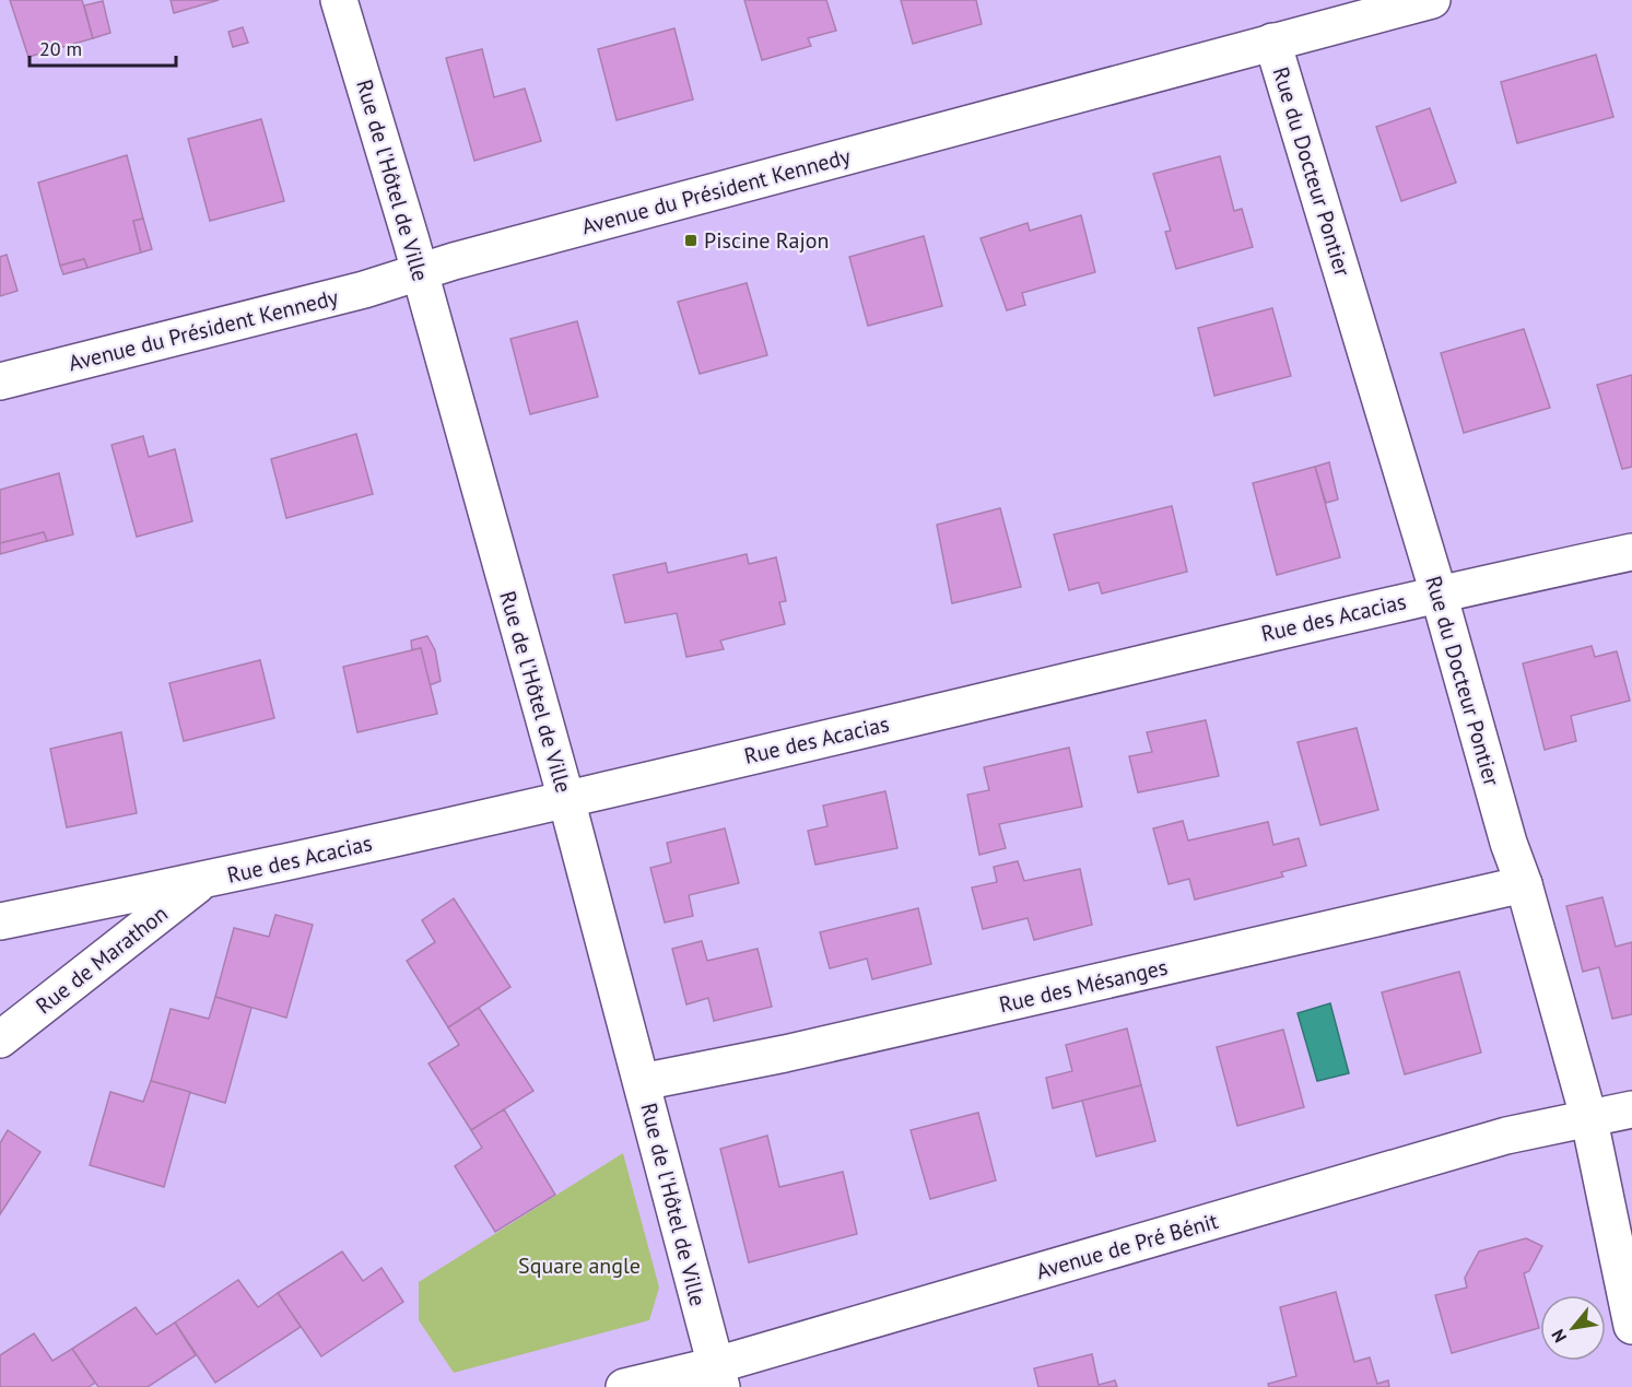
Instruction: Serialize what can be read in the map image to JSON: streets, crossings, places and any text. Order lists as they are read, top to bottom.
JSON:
{
  "streets": {
    "street": [
      "Rue du Docteur Pontier",
      "Rue de l'Hôtel de Ville",
      "Avenue du Président Kennedy",
      "Rue des Acacias",
      "Rue de Marathon",
      "Rue des Mésanges",
      "Avenue de Pré Bénit"
    ]
  },
  "crossings": [
    ["Rue du Docteur Pontier", "Avenue du Président Kennedy"],
    ["Rue du Docteur Pontier", "Rue des Acacias"],
    ["Rue du Docteur Pontier", "Rue des Mésanges"],
    ["Rue du Docteur Pontier", "Avenue de Pré Bénit"],
    ["Rue de l'Hôtel de Ville", "Avenue du Président Kennedy"],
    ["Rue de l'Hôtel de Ville", "Rue des Acacias"],
    ["Rue de l'Hôtel de Ville", "Rue des Mésanges"],
    ["Rue de l'Hôtel de Ville", "Avenue de Pré Bénit"],
    ["Rue des Acacias", "Rue de Marathon"]
  ],
  "parks": ["Square angle"],
  "places": {
    "transit": ["Piscine Rajon"]
  },
  "scale_bar": "20 m",
  "north": "bottom left"
}
